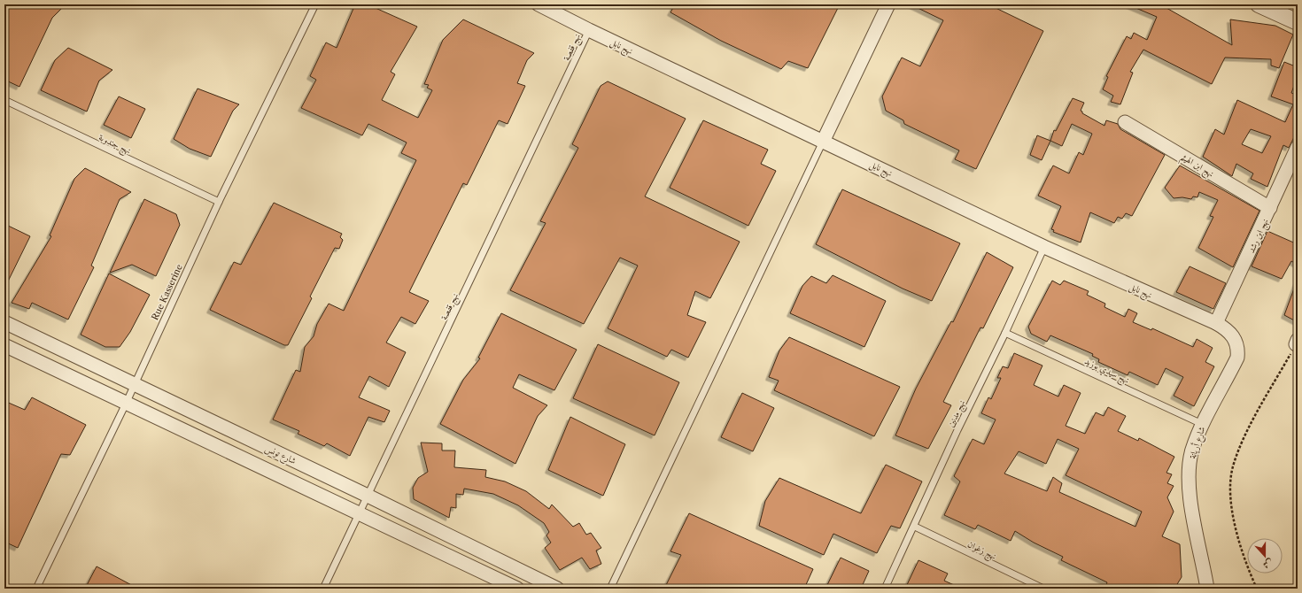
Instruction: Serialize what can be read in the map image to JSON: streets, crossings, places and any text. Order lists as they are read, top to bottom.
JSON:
{
  "streets": {
    "street": [
      "نهج نابل",
      "نهج ابن الهيثم",
      "نهج ابن رشد",
      "شارع أريانة",
      "شارع تونس"
    ],
    "lane": [
      "نهج قفصة",
      "نهج جندوبة",
      "Rue Kasserine",
      "نهج سيدي بوزيد",
      "نهج مدنين",
      "نهج زغوان"
    ]
  },
  "crossings": [
    ["نهج نابل", "نهج قفصة"],
    ["نهج نابل", "نهج ابن رشد"],
    ["نهج نابل", "نهج مدنين"],
    ["نهج نابل", "شارع أريانة"],
    ["نهج قفصة", "شارع تونس"],
    ["نهج جندوبة", "Rue Kasserine"],
    ["نهج ابن الهيثم", "نهج ابن رشد"],
    ["نهج ابن رشد", "شارع أريانة"],
    ["Rue Kasserine", "شارع تونس"],
    ["نهج سيدي بوزيد", "نهج مدنين"],
    ["نهج سيدي بوزيد", "شارع أريانة"],
    ["نهج مدنين", "نهج زغوان"]
  ],
  "north": "bottom"
}
